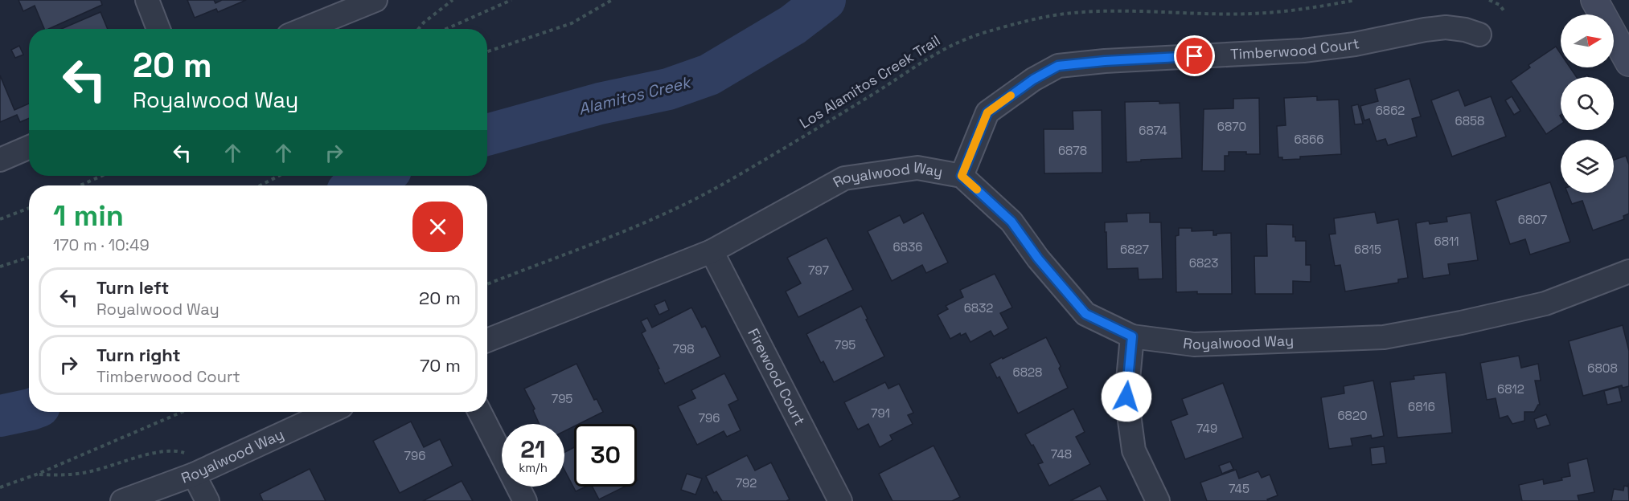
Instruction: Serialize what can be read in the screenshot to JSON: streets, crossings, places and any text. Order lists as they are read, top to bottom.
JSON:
{
  "streets": {
    "street": ["Timberwood Court", "Royalwood Way", "Firewood Court"],
    "path": ["Los Alamitos Creek Trail"]
  },
  "crossings": [
    ["Timberwood Court", "Royalwood Way"],
    ["Royalwood Way", "Firewood Court"]
  ],
  "water": ["Alamitos Creek"],
  "house_numbers": [
    "6862",
    "6858",
    "6870",
    "6874",
    "6866",
    "6878",
    "6807",
    "6811",
    "6836",
    "6827",
    "6815",
    "6823",
    "797",
    "6832",
    "795",
    "798",
    "6808",
    "6828",
    "6812",
    "795",
    "6816",
    "791",
    "6820",
    "796",
    "749",
    "748",
    "796",
    "792",
    "745"
  ],
  "north": "right",
  "page": {
    "turn": ["20 m", "Royalwood Way"],
    "heading": ["1 min", "170 m · 10:49"],
    "list": [
      {
        "name": "Turn left",
        "note": "Royalwood Way",
        "value": "20 m"
      },
      {
        "name": "Turn right",
        "note": "Timberwood Court",
        "value": "70 m"
      }
    ],
    "speed": "21 km/h",
    "limit": "30"
  }
}
